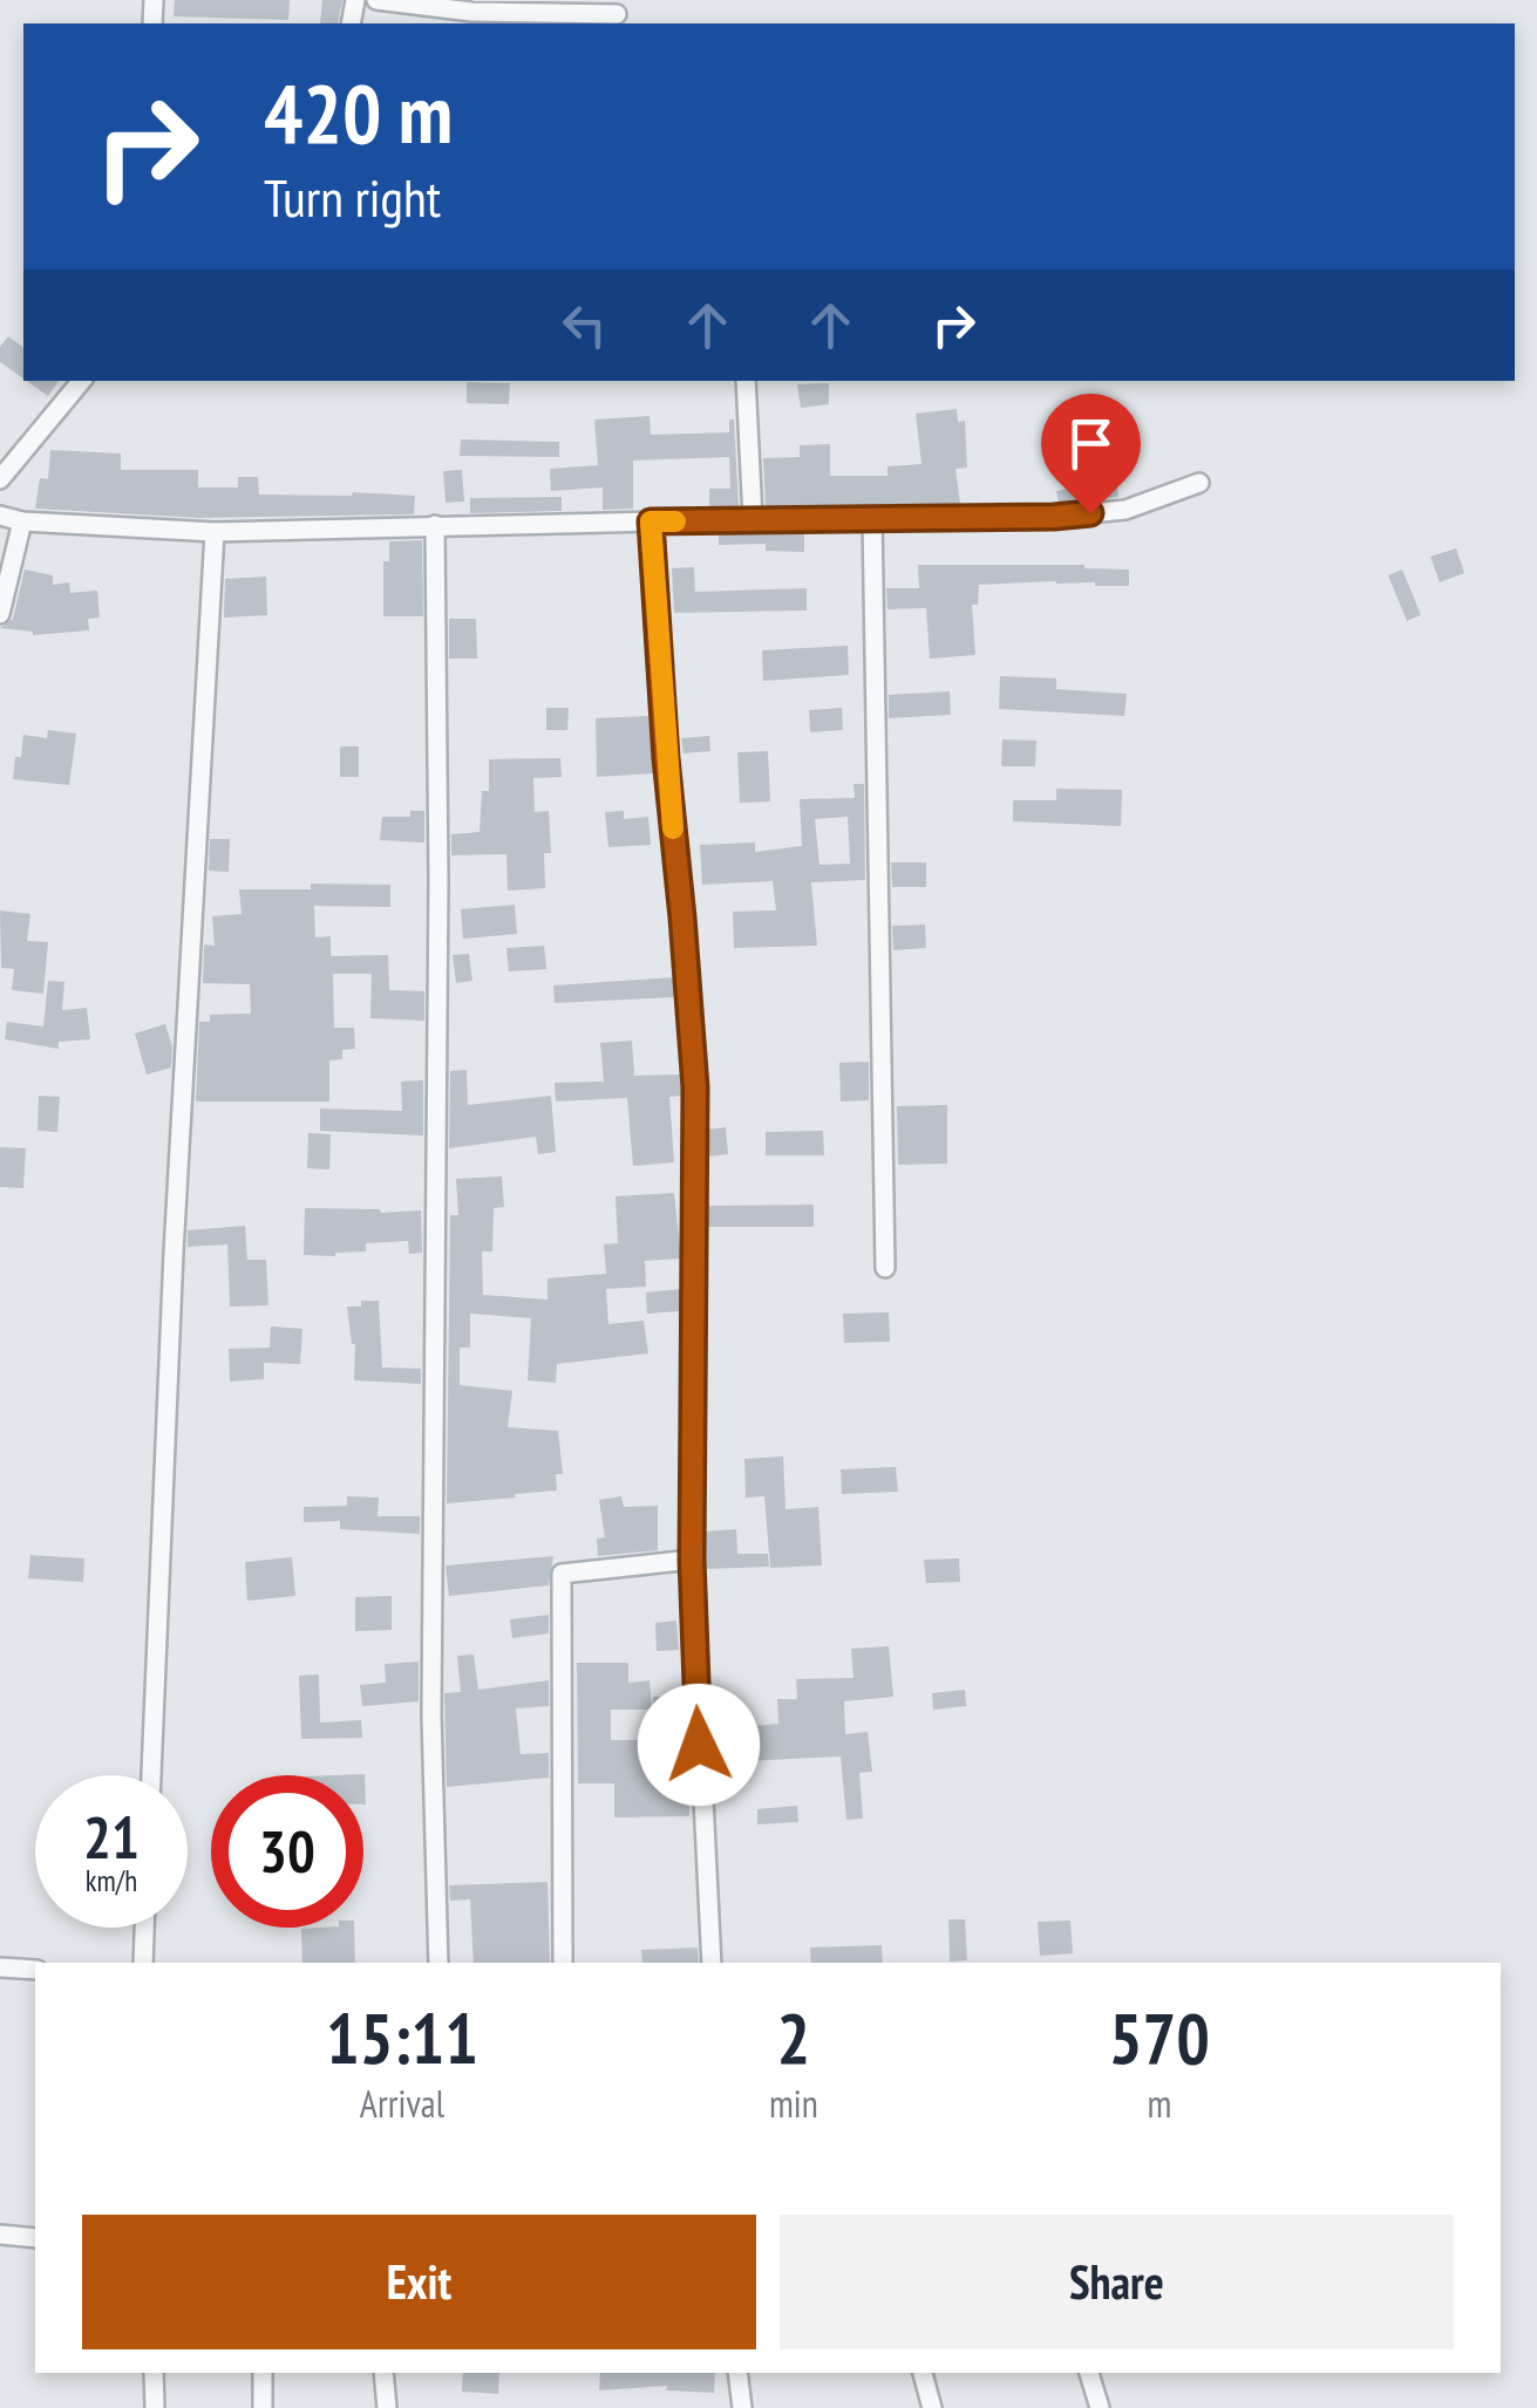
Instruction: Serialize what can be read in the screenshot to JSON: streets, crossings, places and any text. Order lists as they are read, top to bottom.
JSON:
{
  "page": {
    "turn": ["420 m", "Turn right"],
    "speed": "21 km/h",
    "limit": "30",
    "eta": [
      "15:11",
      "Arrival",
      "2",
      "min",
      "570",
      "m"
    ],
    "buttons": ["Exit", "Share"]
  }
}
